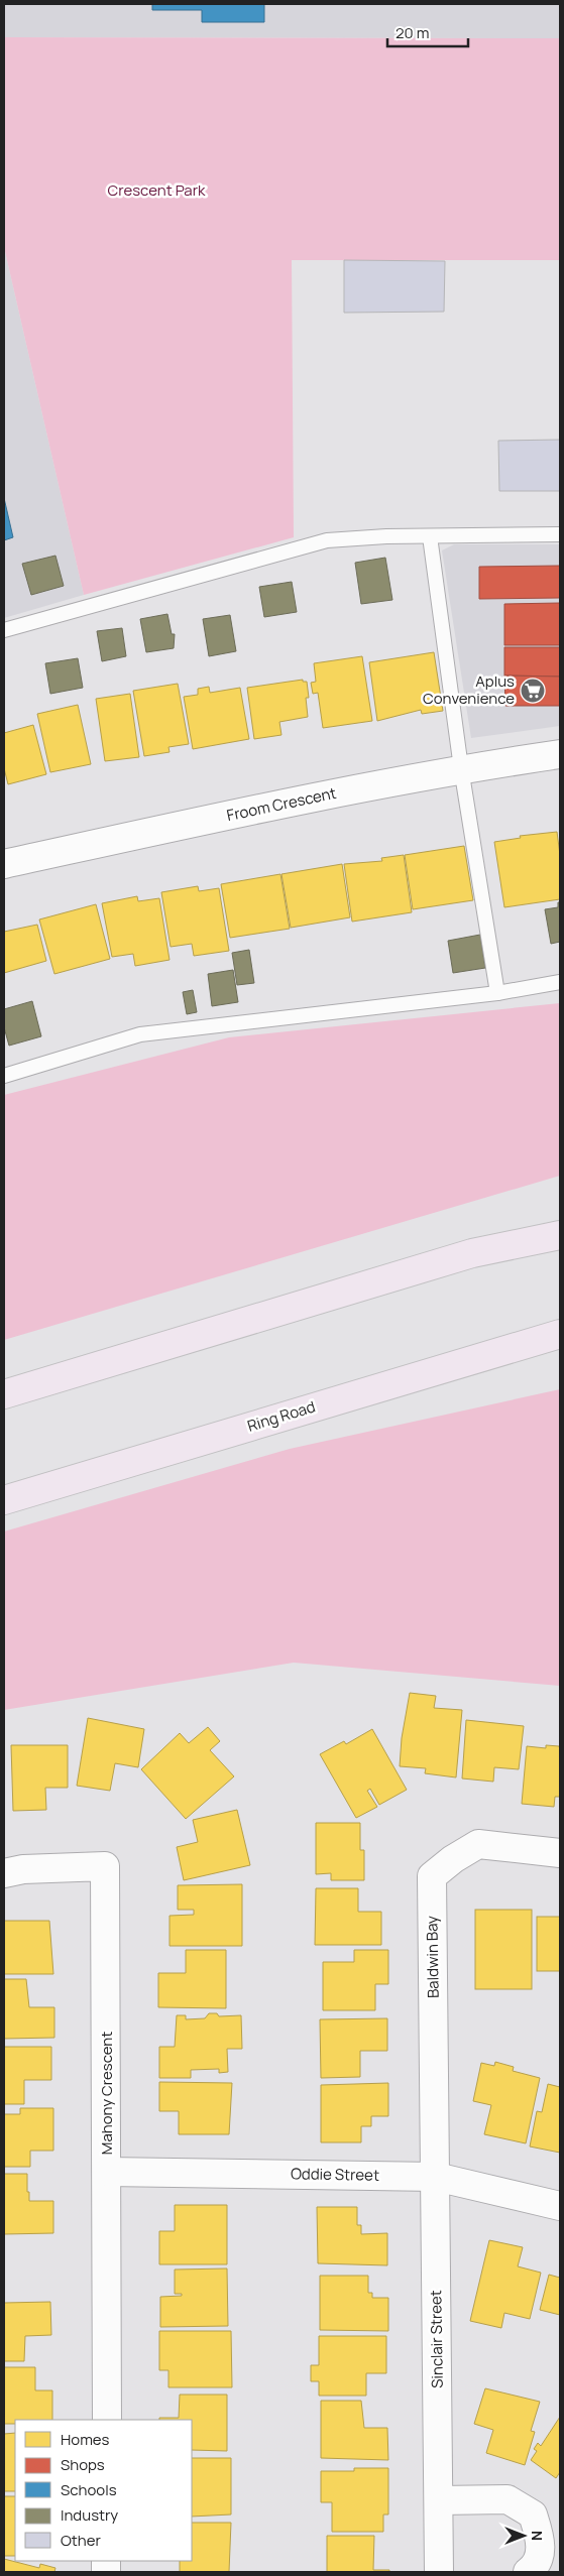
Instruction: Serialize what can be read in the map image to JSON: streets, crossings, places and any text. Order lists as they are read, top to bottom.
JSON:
{
  "streets": {
    "highway": ["Ring Road"],
    "street": [
      "Froom Crescent",
      "Baldwin Bay",
      "Mahony Crescent",
      "Oddie Street",
      "Sinclair Street"
    ]
  },
  "crossings": [
    ["Baldwin Bay", "Oddie Street"],
    ["Baldwin Bay", "Sinclair Street"],
    ["Mahony Crescent", "Oddie Street"],
    ["Oddie Street", "Sinclair Street"]
  ],
  "parks": ["Crescent Park"],
  "places": {
    "supermarket": ["Aplus Convenience"]
  },
  "legend": [
    "Homes",
    "Shops",
    "Schools",
    "Industry",
    "Other"
  ],
  "scale_bar": "20 m",
  "north": "right"
}
